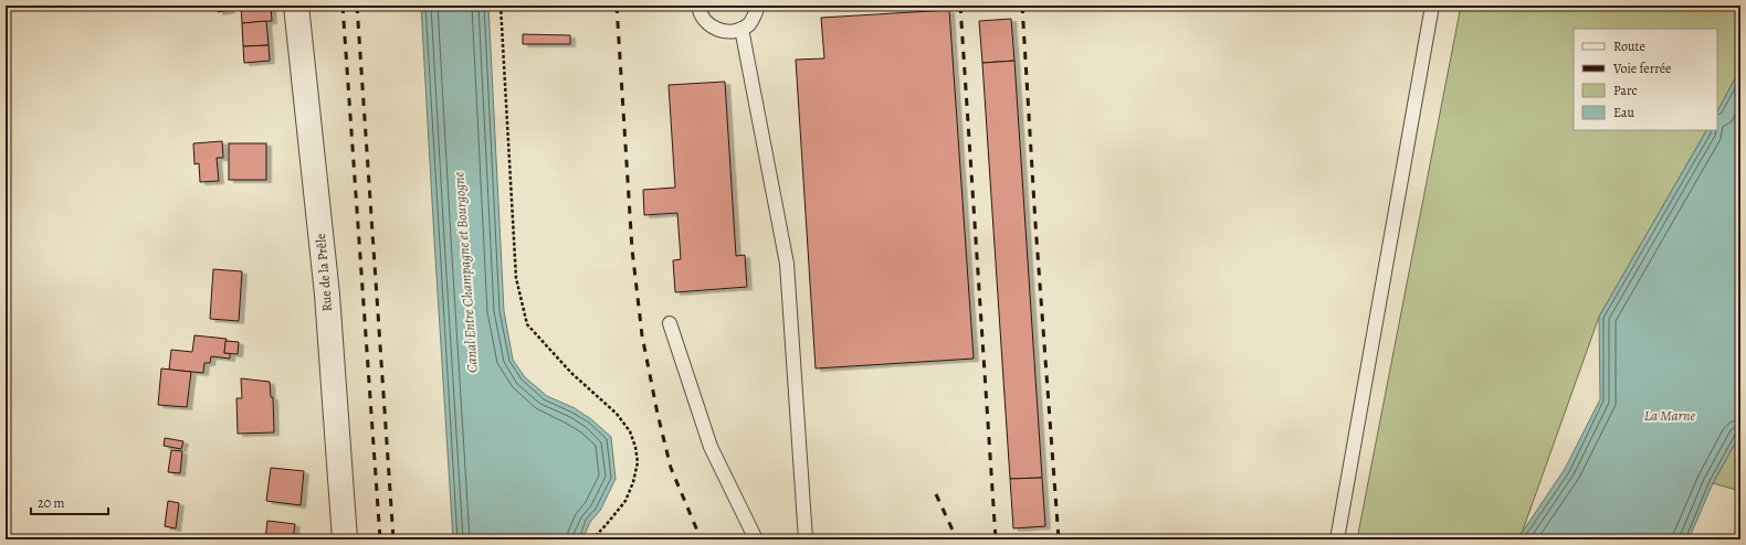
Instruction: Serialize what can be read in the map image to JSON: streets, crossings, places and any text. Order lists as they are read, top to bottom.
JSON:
{
  "streets": {
    "street": ["Rue de la Prêle"]
  },
  "water": ["Canal Entre Champagne et Bourgogne", "La Marne"],
  "legend": [
    "Route",
    "Voie ferrée",
    "Parc",
    "Eau"
  ],
  "scale_bar": "20 m"
}
